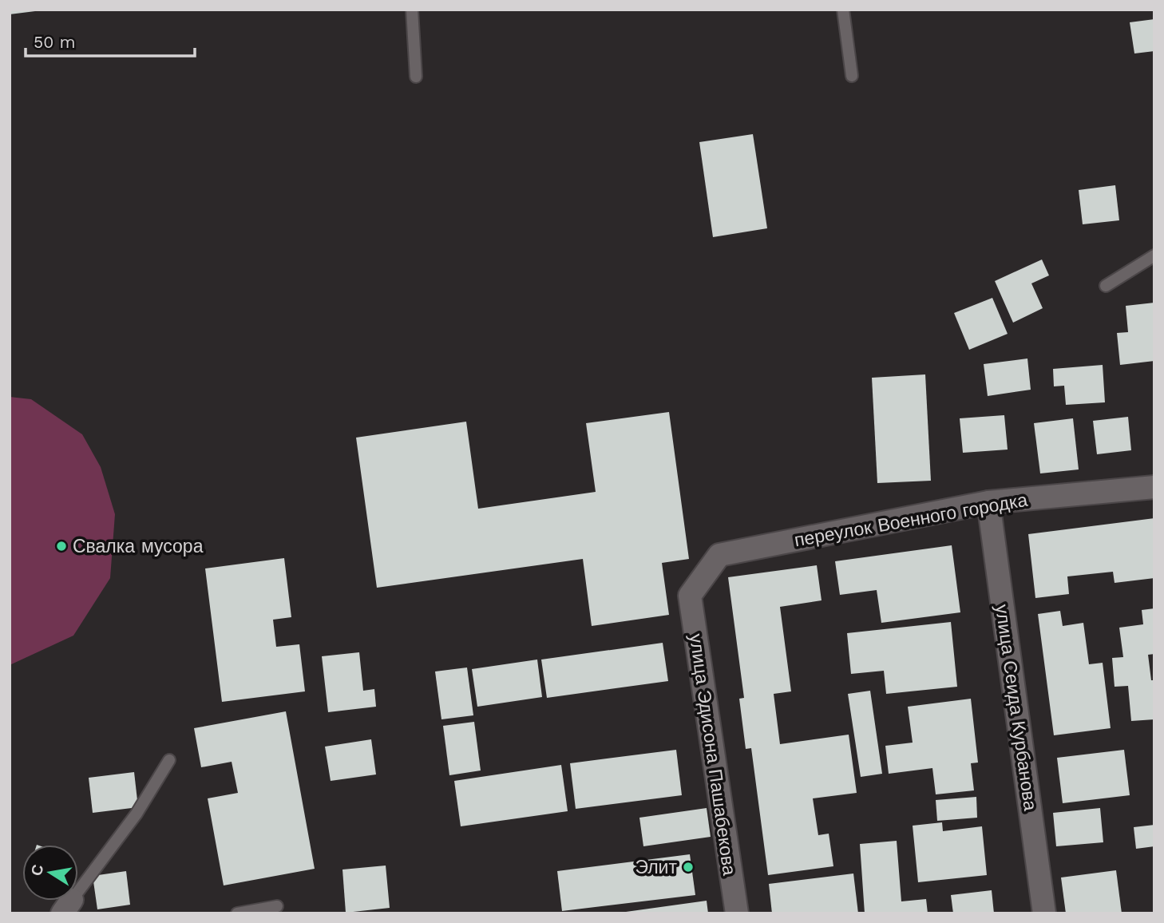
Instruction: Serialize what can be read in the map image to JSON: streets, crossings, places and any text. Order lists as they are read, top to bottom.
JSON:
{
  "streets": {
    "street": ["переулок Военного городка", "улица Сеида Курбанова", "улица Эдисона Пашабекова"]
  },
  "crossings": [
    ["переулок Военного городка", "улица Сеида Курбанова"],
    ["переулок Военного городка", "улица Эдисона Пашабекова"]
  ],
  "places": ["Свалка мусора", "Элит"],
  "scale_bar": "50 m",
  "north": "left"
}
